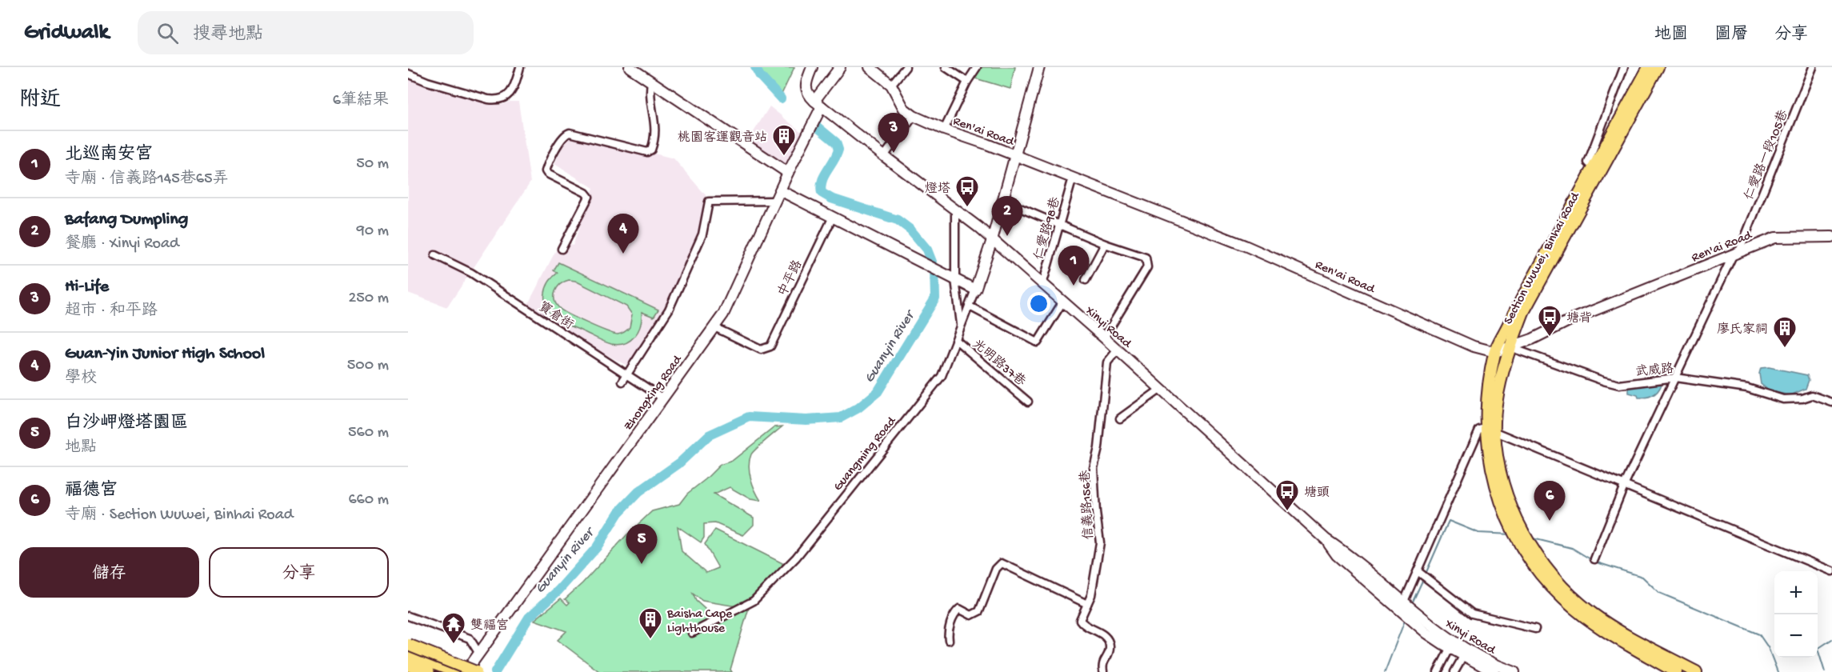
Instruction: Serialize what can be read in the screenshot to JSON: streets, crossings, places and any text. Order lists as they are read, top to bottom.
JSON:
{
  "streets": {
    "main road": ["Section Wuwei, Binhai Road"],
    "street": [
      "Ren'ai Road",
      "仁愛路一段105巷",
      "仁愛路98巷",
      "中平路",
      "寶倉街",
      "Xinyi Road",
      "光明路37巷",
      "武威路",
      "Zhongxing Road",
      "Guangming Road",
      "信義路156巷"
    ]
  },
  "crossings": [
    ["Ren'ai Road", "仁愛路一段105巷"],
    ["Ren'ai Road", "仁愛路98巷"],
    ["Ren'ai Road", "Section Wuwei, Binhai Road"],
    ["Ren'ai Road", "武威路"],
    ["Ren'ai Road", "Guangming Road"],
    ["仁愛路一段105巷", "武威路"],
    ["仁愛路98巷", "Xinyi Road"],
    ["Section Wuwei, Binhai Road", "武威路"],
    ["中平路", "Zhongxing Road"],
    ["寶倉街", "Zhongxing Road"],
    ["Xinyi Road", "Zhongxing Road"],
    ["Xinyi Road", "Guangming Road"],
    ["Xinyi Road", "信義路156巷"],
    ["光明路37巷", "Guangming Road"]
  ],
  "water": ["Guanyin River"],
  "places": {
    "building": ["桃園客運觀音站", "廖氏家祠", "Baisha Cape Lighthouse"],
    "bus stop": ["燈塔", "塘背", "塘頭"],
    "temple": ["雙福宮"]
  },
  "page": {
    "header": "Gridwalk",
    "search": "搜尋地點",
    "nav": ["地圖", "圖層", "分享"],
    "heading": ["附近", "6筆結果"],
    "pins": [
      "3",
      "2",
      "4",
      "1",
      "6",
      "5"
    ],
    "list": [
      {
        "mark": "1",
        "name": "北巡南安宮",
        "note": "寺廟 · 信義路145巷65弄",
        "value": "50 m"
      },
      {
        "mark": "2",
        "name": "Bafang Dumpling",
        "note": "餐廳 · Xinyi Road",
        "value": "90 m"
      },
      {
        "mark": "3",
        "name": "Hi-Life",
        "note": "超市 · 和平路",
        "value": "250 m"
      },
      {
        "mark": "4",
        "name": "Guan-Yin Junior High School",
        "note": "學校",
        "value": "500 m"
      },
      {
        "mark": "5",
        "name": "白沙岬燈塔園區",
        "note": "地點",
        "value": "560 m"
      },
      {
        "mark": "6",
        "name": "福德宮",
        "note": "寺廟 · Section Wuwei, Binhai Road",
        "value": "660 m"
      }
    ],
    "buttons": ["儲存", "分享"],
    "map_buttons": ["+", "−"]
  }
}
